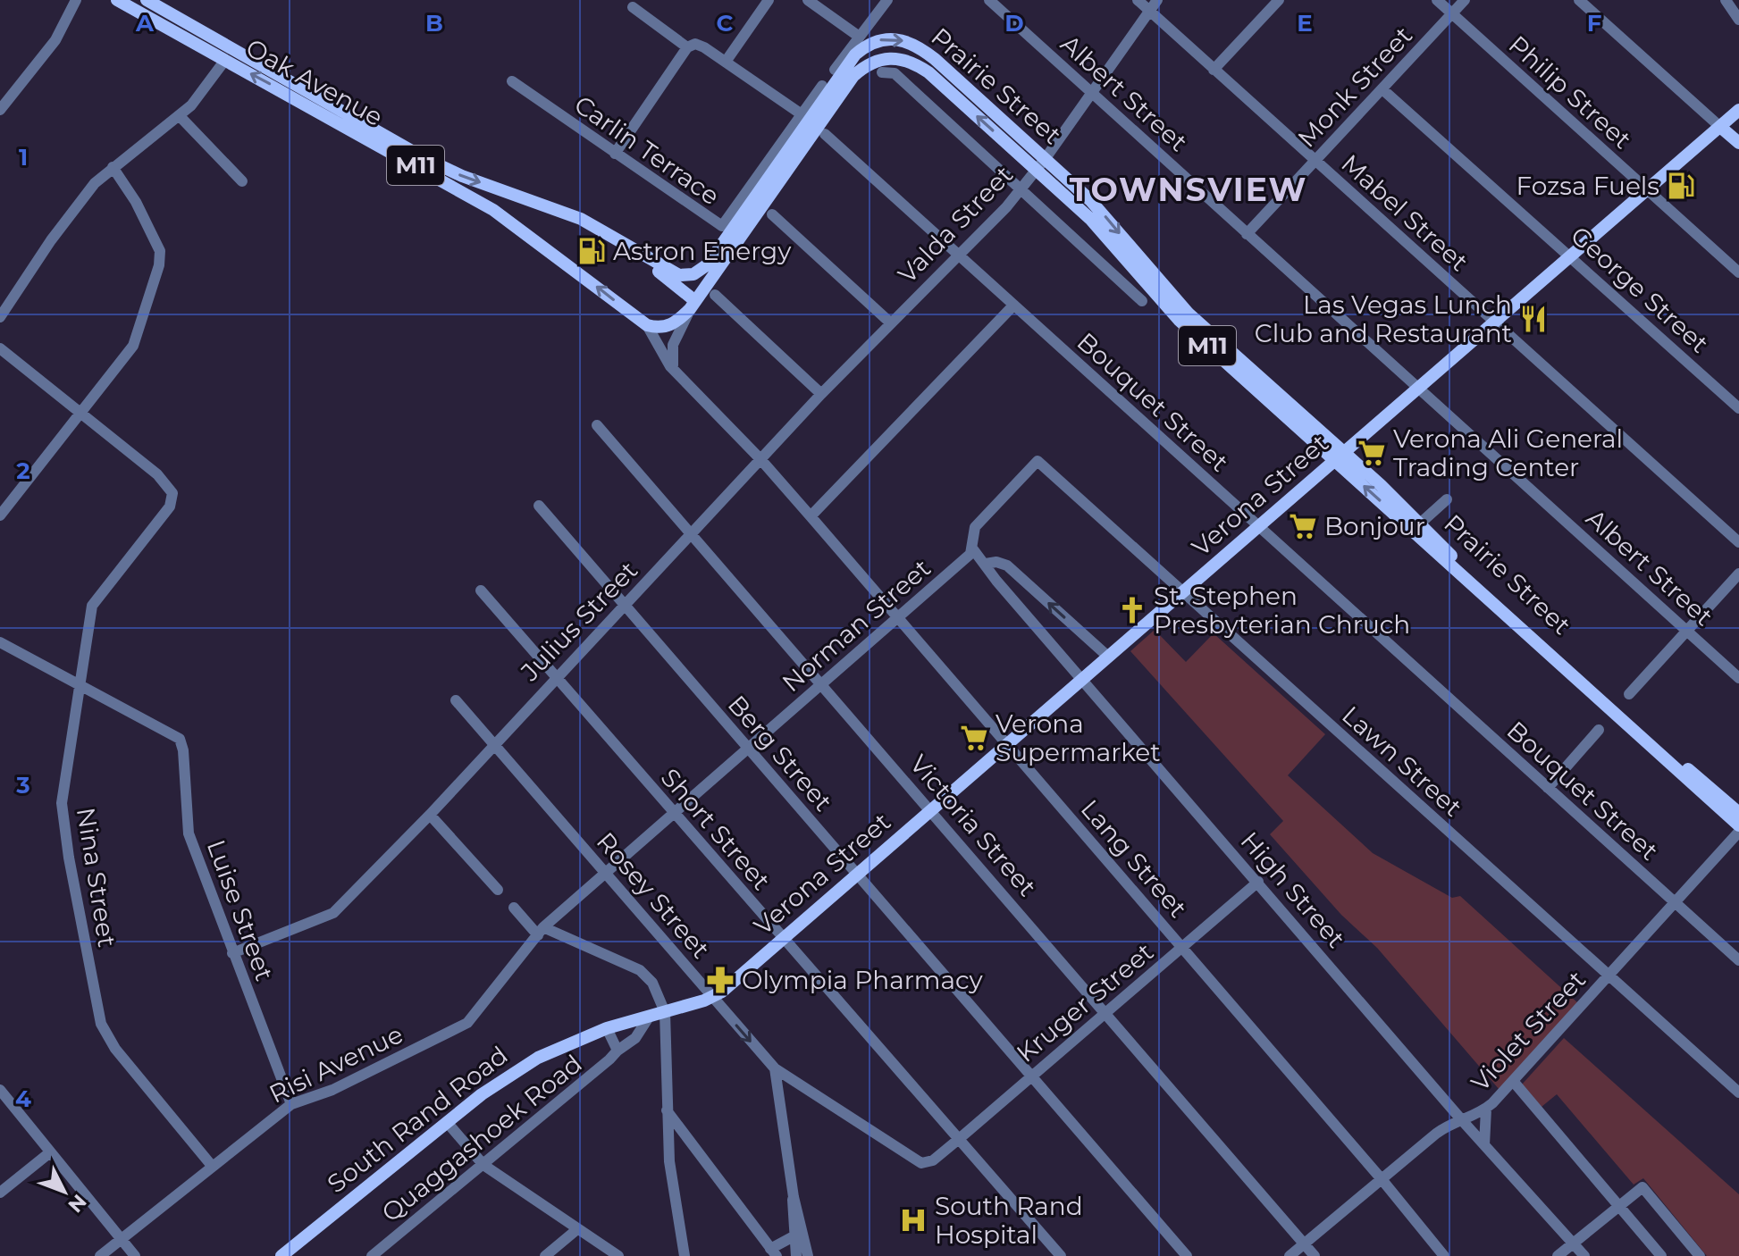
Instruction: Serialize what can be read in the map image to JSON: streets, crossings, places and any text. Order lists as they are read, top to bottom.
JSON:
{
  "streets": {
    "main road": [
      "Oak Avenue",
      "Prairie Street",
      "M11",
      "Verona Street",
      "South Rand Road"
    ],
    "street": [
      "Monk Street",
      "Philip Street",
      "Albert Street",
      "Carlin Terrace",
      "Mabel Street",
      "Valda Street",
      "George Street",
      "Bouquet Street",
      "Julius Street",
      "Norman Street",
      "Berg Street",
      "Lawn Street",
      "Victoria Street",
      "Short Street",
      "Lang Street",
      "Nina Street",
      "High Street",
      "Rosey Street",
      "Luise Street",
      "Kruger Street",
      "Violet Street",
      "Risi Avenue",
      "Quaggashoek Road"
    ]
  },
  "crossings": [
    ["Oak Avenue", "Prairie Street"],
    ["Oak Avenue", "Lang Street"],
    ["Prairie Street", "Valda Street"],
    ["Prairie Street", "Verona Street"],
    ["Monk Street", "Philip Street"],
    ["Monk Street", "Albert Street"],
    ["Monk Street", "Mabel Street"],
    ["Monk Street", "George Street"],
    ["Philip Street", "Verona Street"],
    ["Albert Street", "Valda Street"],
    ["Albert Street", "Verona Street"],
    ["Mabel Street", "Valda Street"],
    ["Mabel Street", "Verona Street"],
    ["Valda Street", "Bouquet Street"],
    ["Valda Street", "Julius Street"],
    ["Valda Street", "Lang Street"],
    ["George Street", "Verona Street"],
    ["Bouquet Street", "Verona Street"],
    ["Bouquet Street", "Violet Street"],
    ["Verona Street", "Berg Street"],
    ["Verona Street", "Lawn Street"],
    ["Verona Street", "Victoria Street"],
    ["Verona Street", "Short Street"],
    ["Verona Street", "Lang Street"],
    ["Verona Street", "High Street"],
    ["Verona Street", "Rosey Street"],
    ["Verona Street", "South Rand Road"],
    ["Julius Street", "Berg Street"],
    ["Julius Street", "Victoria Street"],
    ["Julius Street", "Short Street"],
    ["Julius Street", "Lang Street"],
    ["Julius Street", "Rosey Street"],
    ["Julius Street", "Luise Street"],
    ["Norman Street", "Berg Street"],
    ["Norman Street", "Lawn Street"],
    ["Norman Street", "Victoria Street"],
    ["Norman Street", "Short Street"],
    ["Norman Street", "Lang Street"],
    ["Norman Street", "High Street"],
    ["Norman Street", "Rosey Street"],
    ["Norman Street", "Risi Avenue"],
    ["Berg Street", "Kruger Street"],
    ["Lawn Street", "High Street"],
    ["Lawn Street", "Violet Street"],
    ["Victoria Street", "Kruger Street"],
    ["Victoria Street", "Violet Street"],
    ["Short Street", "Kruger Street"],
    ["Lang Street", "Kruger Street"],
    ["Lang Street", "Violet Street"],
    ["Nina Street", "Luise Street"],
    ["Nina Street", "Risi Avenue"],
    ["High Street", "Kruger Street"],
    ["High Street", "Violet Street"],
    ["Rosey Street", "Kruger Street"],
    ["Rosey Street", "South Rand Road"],
    ["Luise Street", "Risi Avenue"],
    ["South Rand Road", "Quaggashoek Road"]
  ],
  "districts": ["TOWNSVIEW"],
  "places": {
    "fuel station": ["Fozsa Fuels", "Astron Energy"],
    "restaurant": ["Las Vegas Lunch Club and Restaurant"],
    "supermarket": ["Verona Ali General Trading Center", "Bonjour", "Verona Supermarket"],
    "church": ["St. Stephen Presbyterian Chruch"],
    "pharmacy": ["Olympia Pharmacy"],
    "hospital": ["South Rand Hospital"]
  },
  "north": "bottom right",
  "grid": {
    "columns": [
      "A",
      "B",
      "C",
      "D",
      "E",
      "F"
    ],
    "rows": [
      "1",
      "2",
      "3",
      "4"
    ]
  }
}
